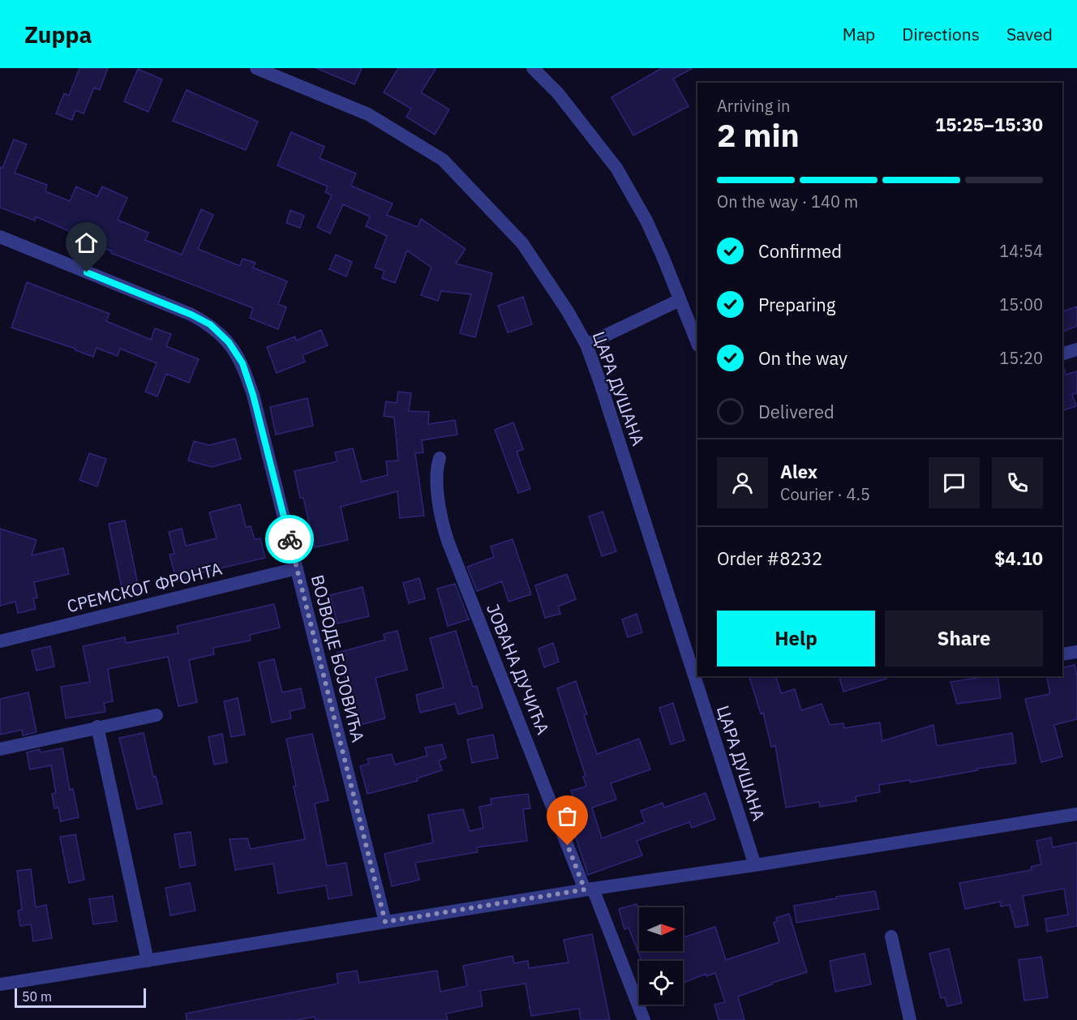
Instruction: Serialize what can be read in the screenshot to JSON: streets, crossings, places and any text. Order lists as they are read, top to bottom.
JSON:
{
  "streets": {
    "street": [
      "ЦАРА ДУШАНА",
      "СРЕМСКОГ ФРОНТА",
      "ВОЈВОДЕ БОЈОВИЋА",
      "ЈОВАНА ДУЧИЋА"
    ]
  },
  "crossings": [
    ["СРЕМСКОГ ФРОНТА", "ВОЈВОДЕ БОЈОВИЋА"]
  ],
  "scale_bar": "50 m",
  "north": "right",
  "page": {
    "header": "Zuppa",
    "nav": ["Map", "Directions", "Saved"],
    "heading": ["2 min", "Arriving in", "15:25–15:30"],
    "panel": [
      "Alex",
      "Courier · 4.5",
      "Order #8232",
      "$4.10"
    ],
    "bar": "On the way · 140 m",
    "list": [
      ["Confirmed", "14:54"],
      ["Preparing", "15:00"],
      ["On the way", "15:20"],
      "Delivered"
    ],
    "buttons": ["Help", "Share"],
    "scale": "50 m"
  }
}
